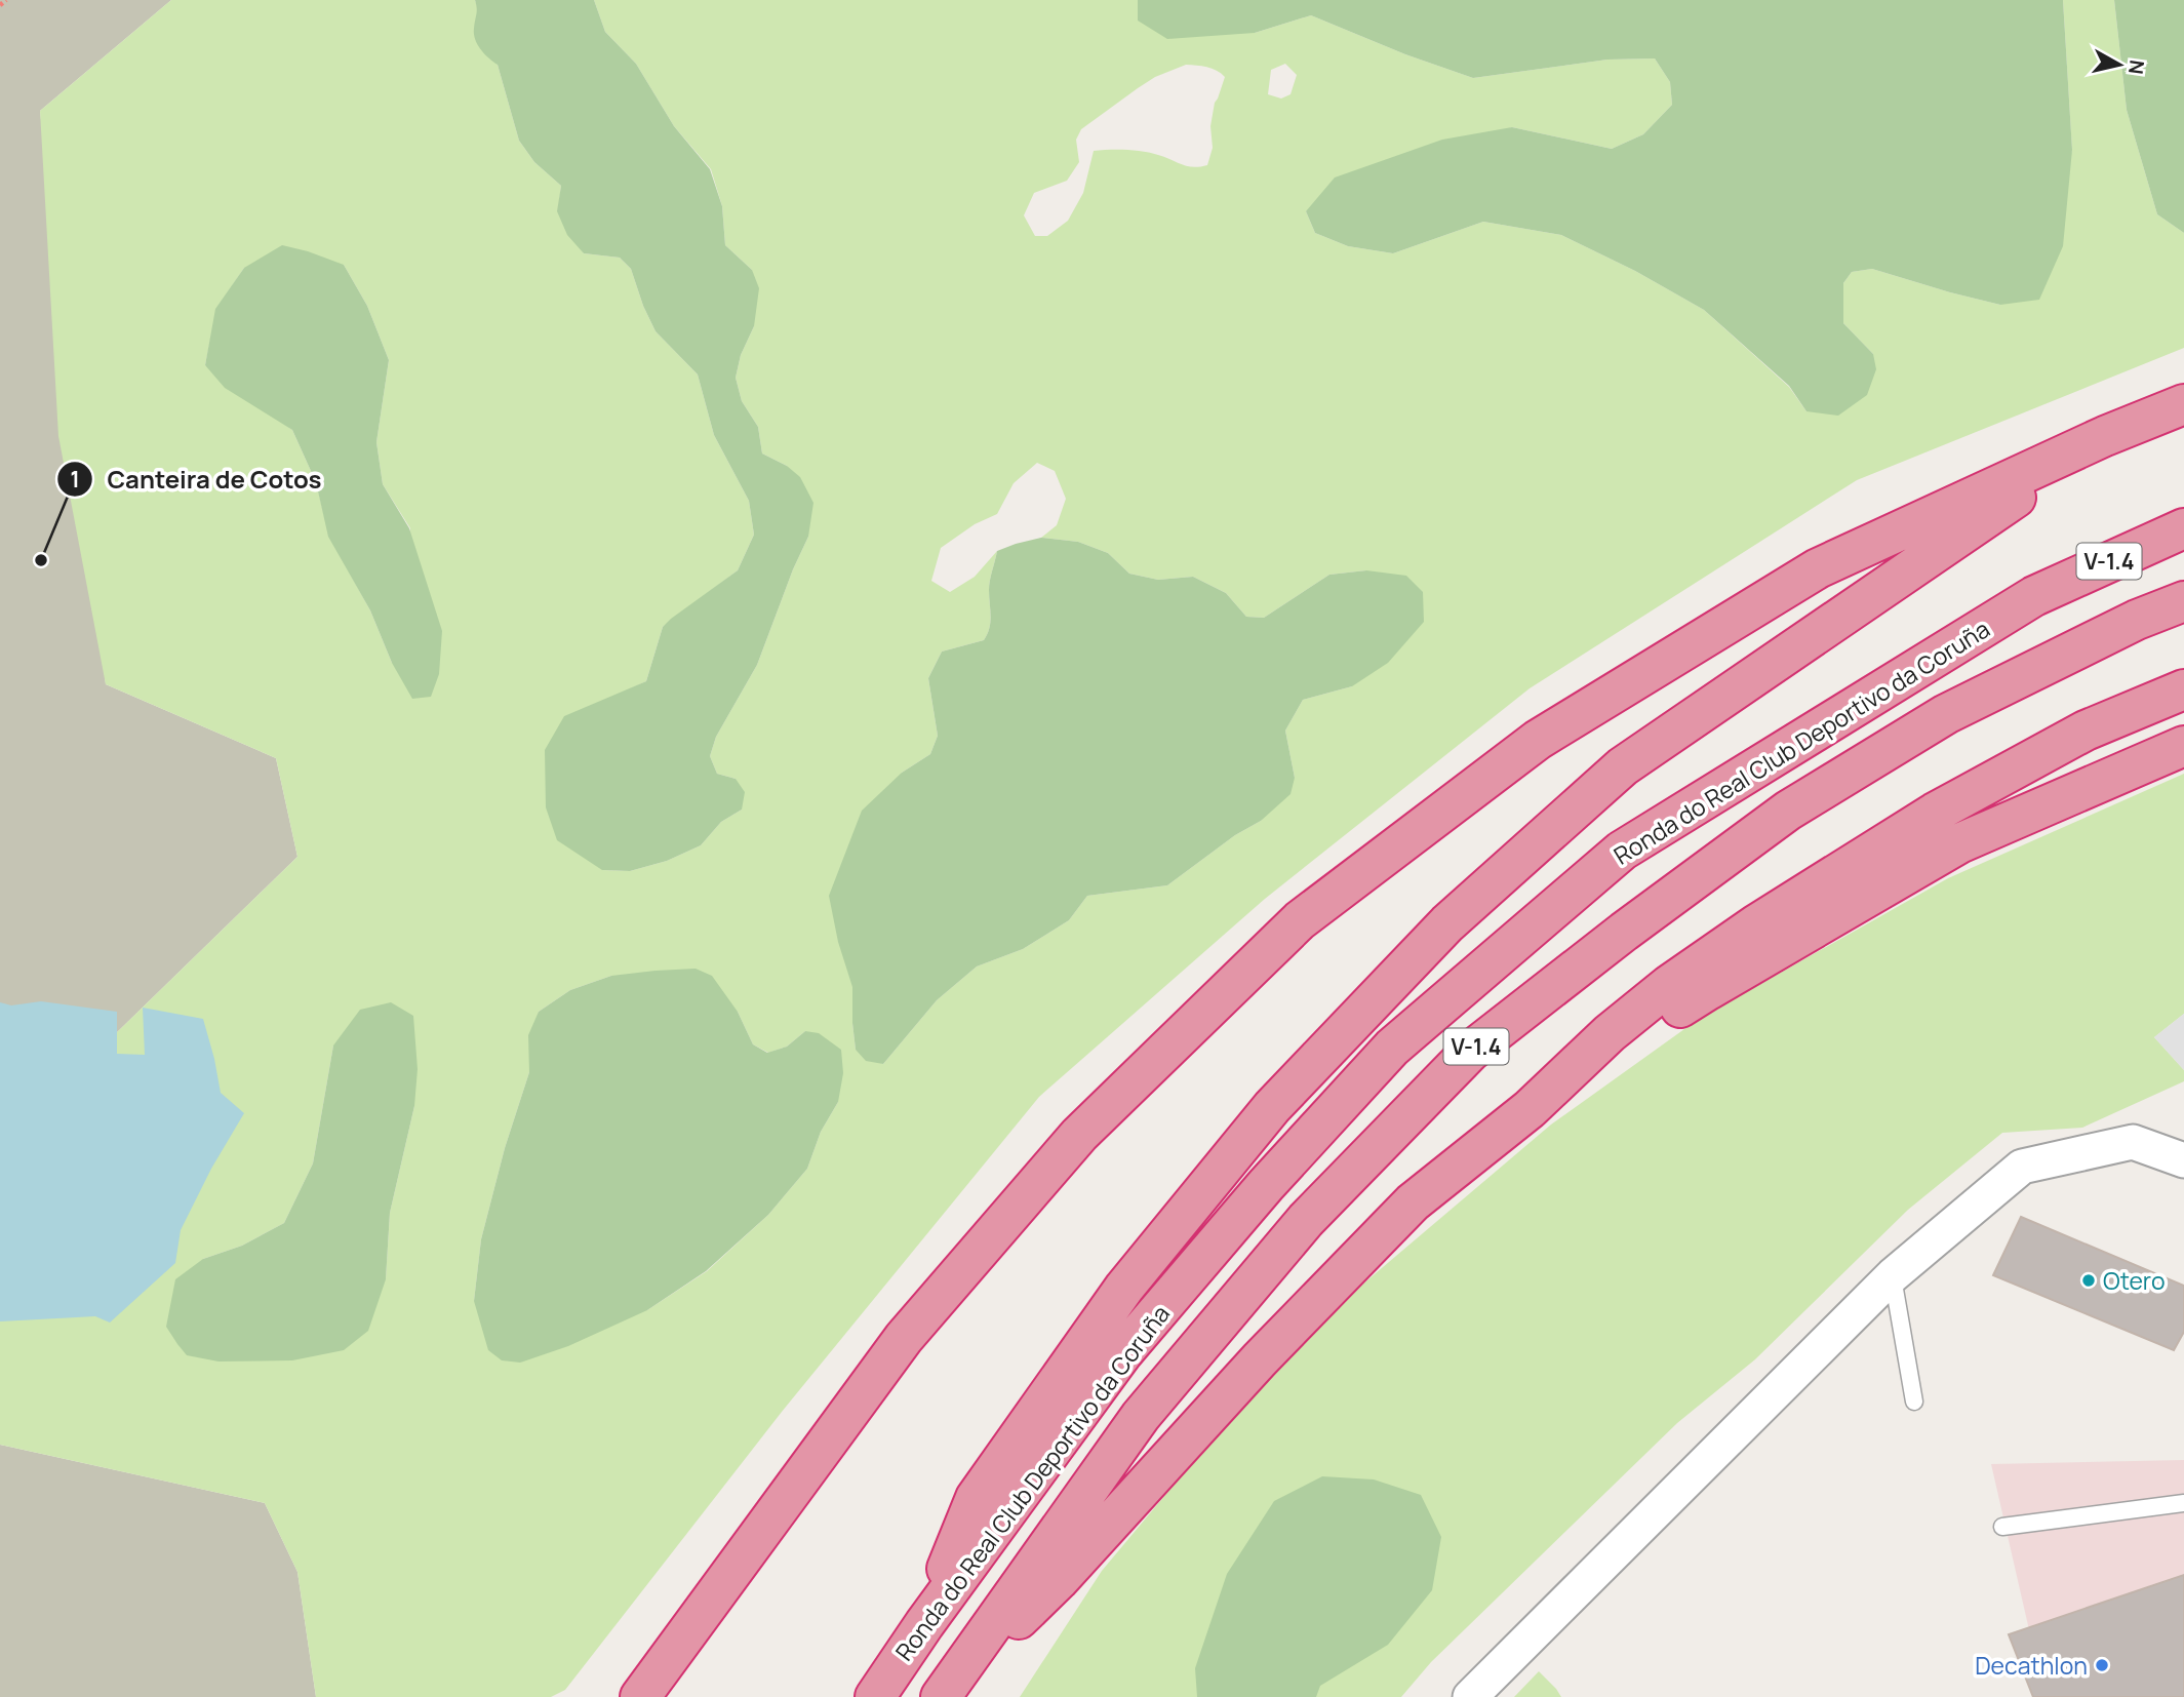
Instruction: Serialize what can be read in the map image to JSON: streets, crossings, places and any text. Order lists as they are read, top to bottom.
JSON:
{
  "streets": {
    "highway": ["V-1.4", "Ronda do Real Club Deportivo da Coruña"]
  },
  "places": ["Canteira de Cotos", "Otero", "Decathlon"],
  "north": "right"
}
